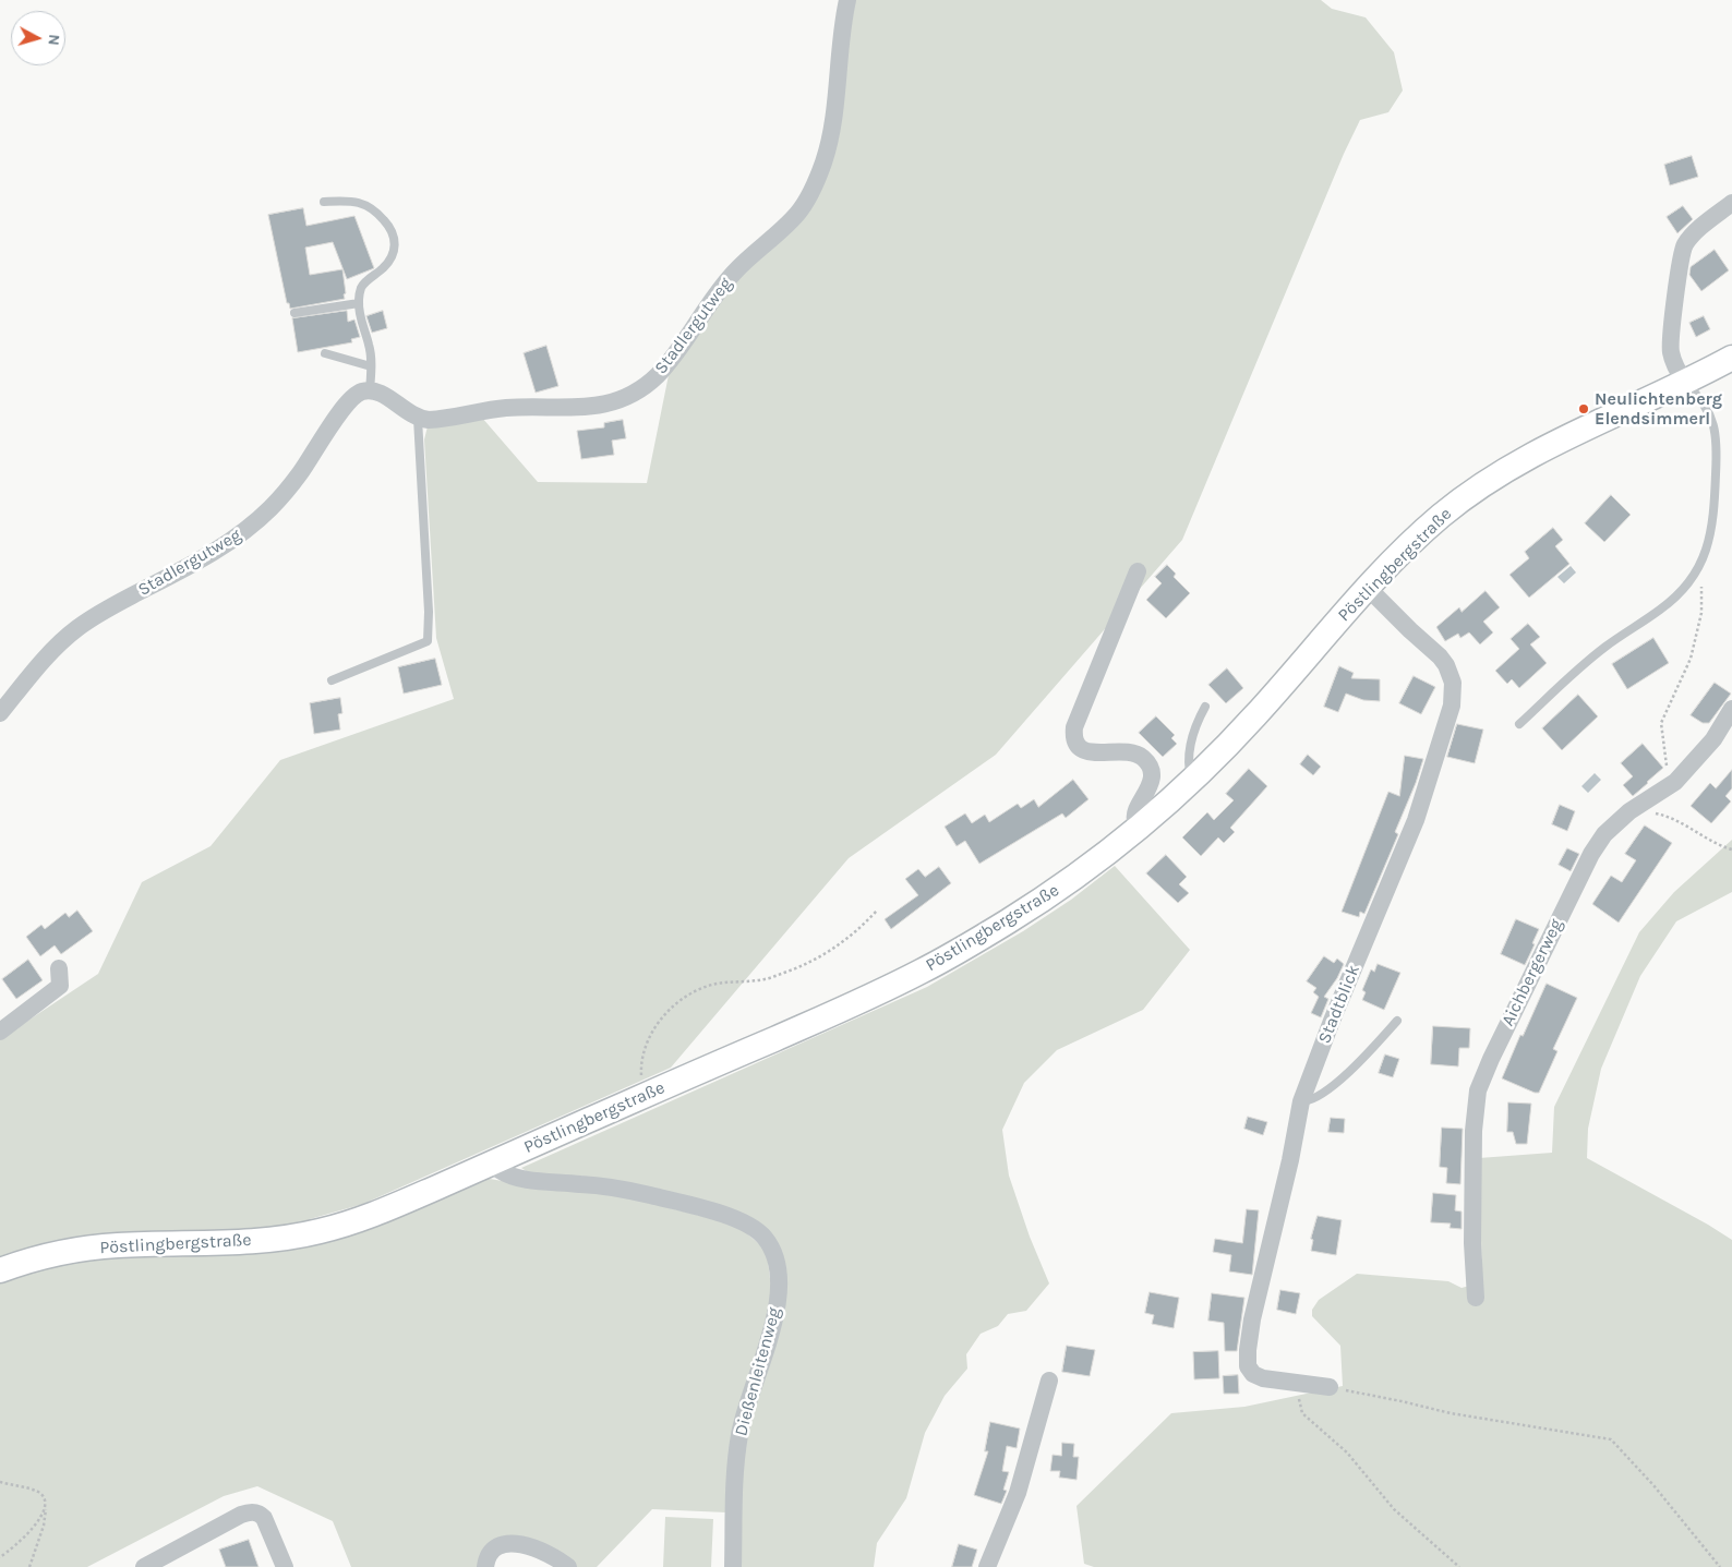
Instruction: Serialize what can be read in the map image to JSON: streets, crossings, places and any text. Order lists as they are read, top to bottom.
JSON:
{
  "streets": {
    "main road": ["Pöstlingbergstraße"],
    "street": [
      "Stadlergutweg",
      "Aichbergerweg",
      "Stadtblick",
      "Dießenleitenweg"
    ]
  },
  "crossings": [
    ["Pöstlingbergstraße", "Stadtblick"],
    ["Pöstlingbergstraße", "Dießenleitenweg"]
  ],
  "places": ["Neulichtenberg Elendsimmerl"],
  "north": "right"
}
